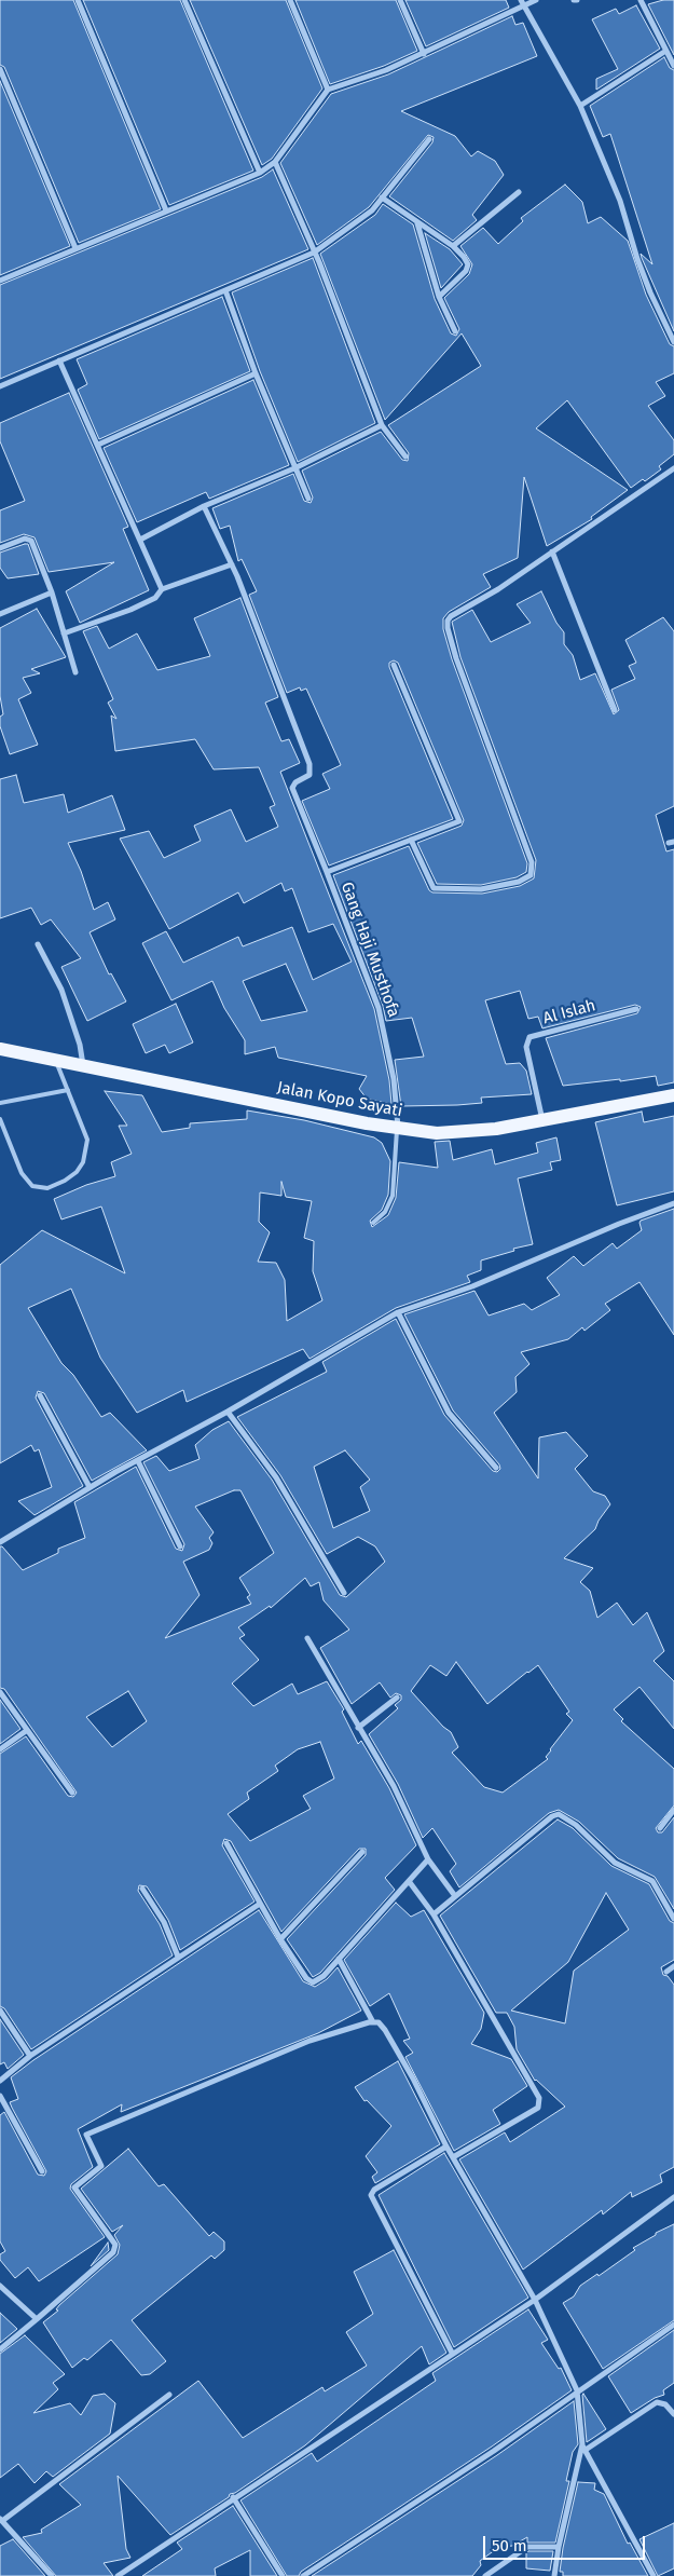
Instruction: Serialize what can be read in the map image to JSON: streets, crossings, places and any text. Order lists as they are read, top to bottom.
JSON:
{
  "streets": {
    "main road": ["Jalan Kopo Sayati"],
    "street": ["Gang Haji Musthofa", "Al Islah"]
  },
  "crossings": [
    ["Gang Haji Musthofa", "Jalan Kopo Sayati"],
    ["Al Islah", "Jalan Kopo Sayati"]
  ],
  "scale_bar": "50 m"
}
